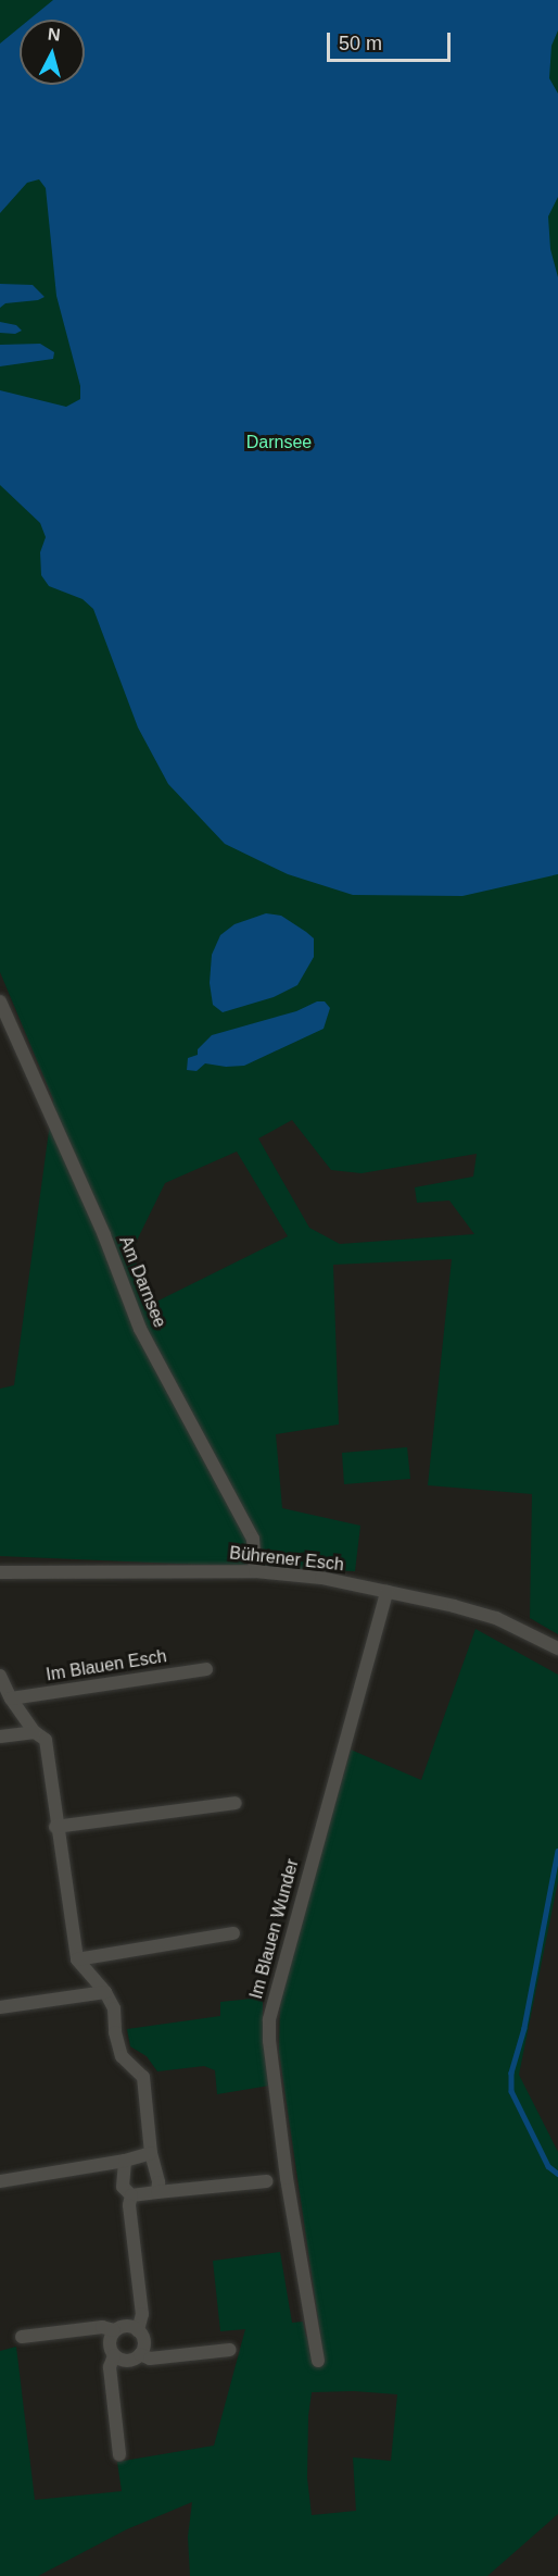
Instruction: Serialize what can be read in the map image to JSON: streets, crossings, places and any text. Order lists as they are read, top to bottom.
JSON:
{
  "streets": {
    "street": [
      "Am Darnsee",
      "Bührener Esch",
      "Im Blauen Esch",
      "Im Blauen Wunder"
    ]
  },
  "crossings": [
    ["Am Darnsee", "Bührener Esch"],
    ["Bührener Esch", "Im Blauen Wunder"]
  ],
  "parks": ["Darnsee"],
  "scale_bar": "50 m",
  "north": "top"
}
